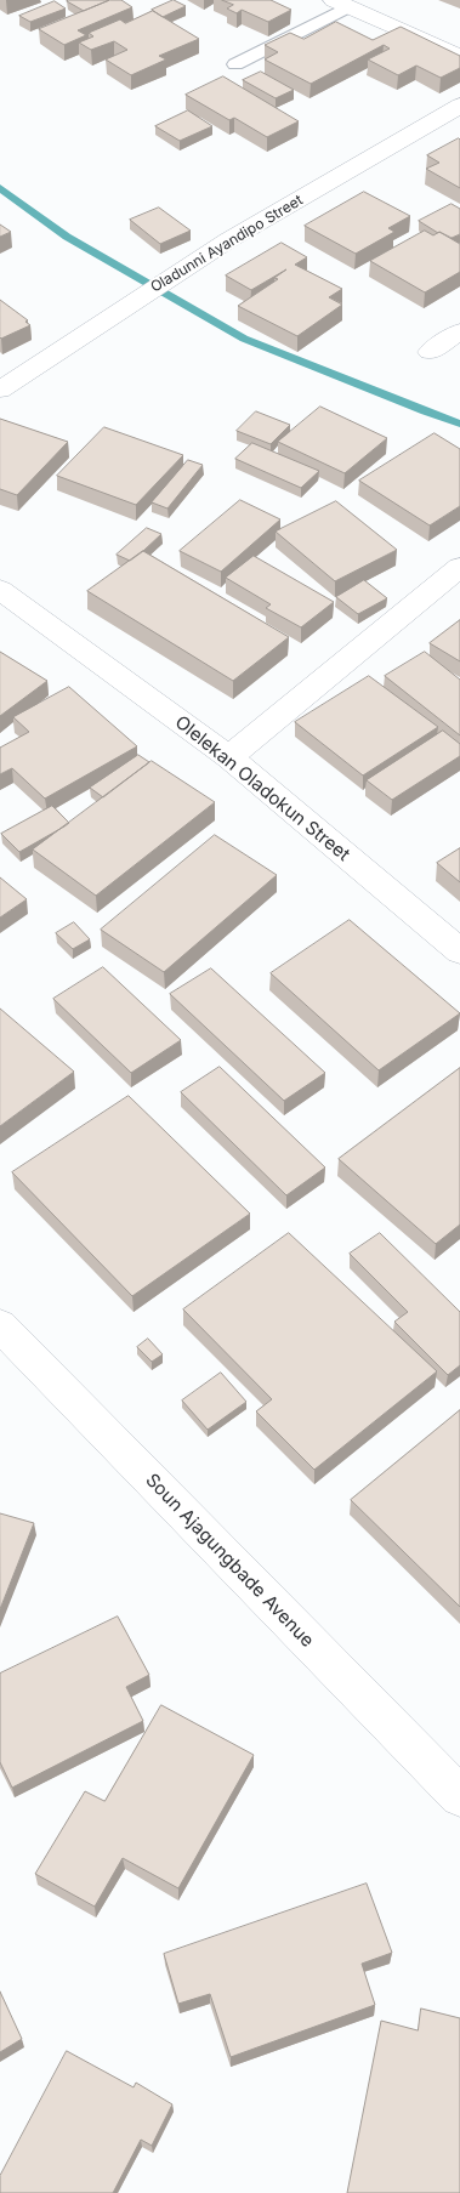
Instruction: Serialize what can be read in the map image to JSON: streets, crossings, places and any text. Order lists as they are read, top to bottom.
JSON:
{
  "streets": {
    "street": ["Oladunni Ayandipo Street", "Olelekan Oladokun Street", "Soun Ajagungbade Avenue"]
  }
}
